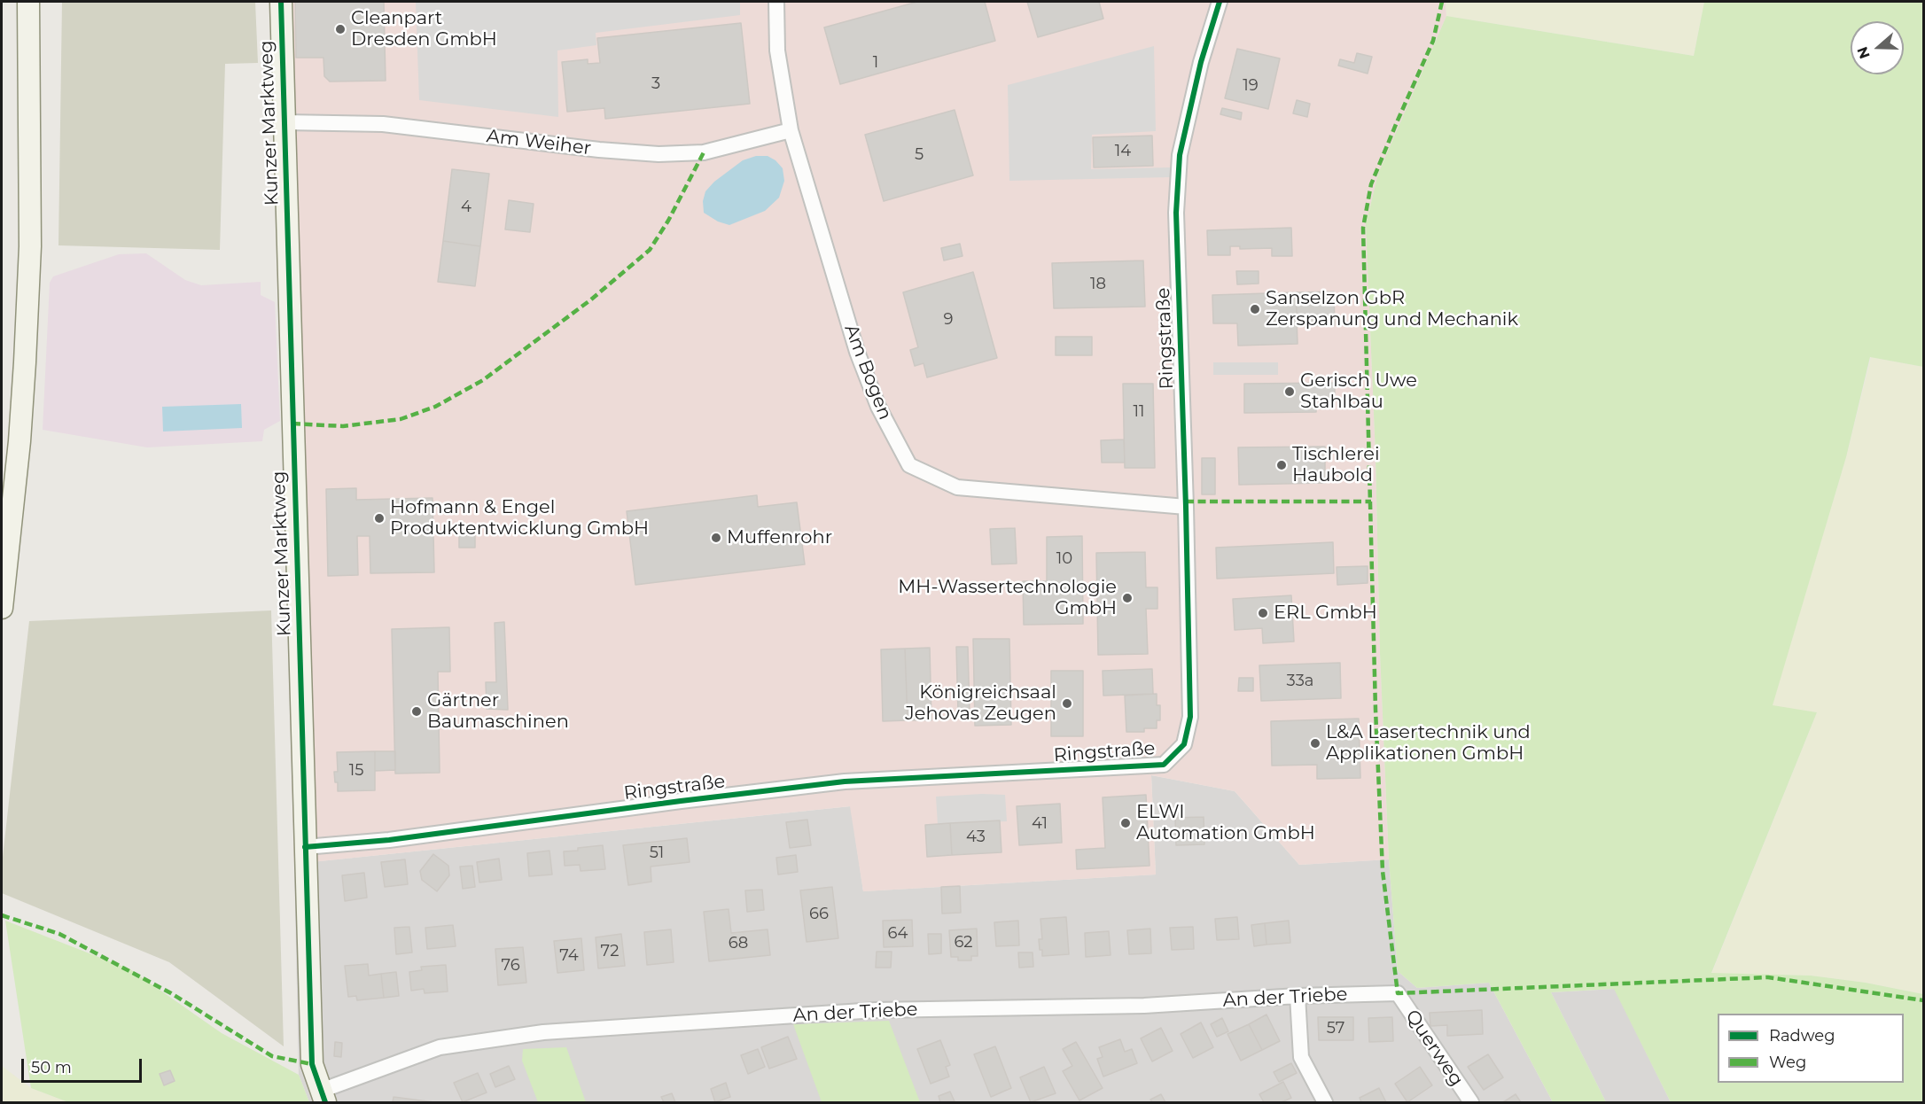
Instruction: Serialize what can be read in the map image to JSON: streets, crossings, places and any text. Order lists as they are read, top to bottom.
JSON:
{
  "streets": {
    "street": [
      "Kunzer Marktweg",
      "Am Weiher",
      "Ringstraße",
      "Am Bogen",
      "An der Triebe",
      "Querweg"
    ]
  },
  "crossings": [
    ["Kunzer Marktweg", "Am Weiher"],
    ["Kunzer Marktweg", "Ringstraße"],
    ["Kunzer Marktweg", "An der Triebe"],
    ["Am Weiher", "Am Bogen"],
    ["Ringstraße", "Am Bogen"],
    ["An der Triebe", "Querweg"]
  ],
  "places": [
    "Cleanpart Dresden GmbH",
    "Sanselzon GbR Zerspanung und Mechanik",
    "Gerisch Uwe Stahlbau",
    "Tischlerei Haubold",
    "Hofmann & Engel Produktentwicklung GmbH",
    "Muffenrohr",
    "MH-Wassertechnologie GmbH",
    "ERL GmbH",
    "Königreichsaal Jehovas Zeugen",
    "Gärtner Baumaschinen",
    "L&A Lasertechnik und Applikationen GmbH",
    "ELWI Automation GmbH"
  ],
  "house_numbers": [
    "1",
    "3",
    "19",
    "14",
    "5",
    "4",
    "18",
    "9",
    "11",
    "10",
    "33a",
    "15",
    "41",
    "43",
    "51",
    "66",
    "64",
    "62",
    "68",
    "72",
    "74",
    "76",
    "57"
  ],
  "legend": ["Radweg", "Weg"],
  "scale_bar": "50 m",
  "north": "left"
}
